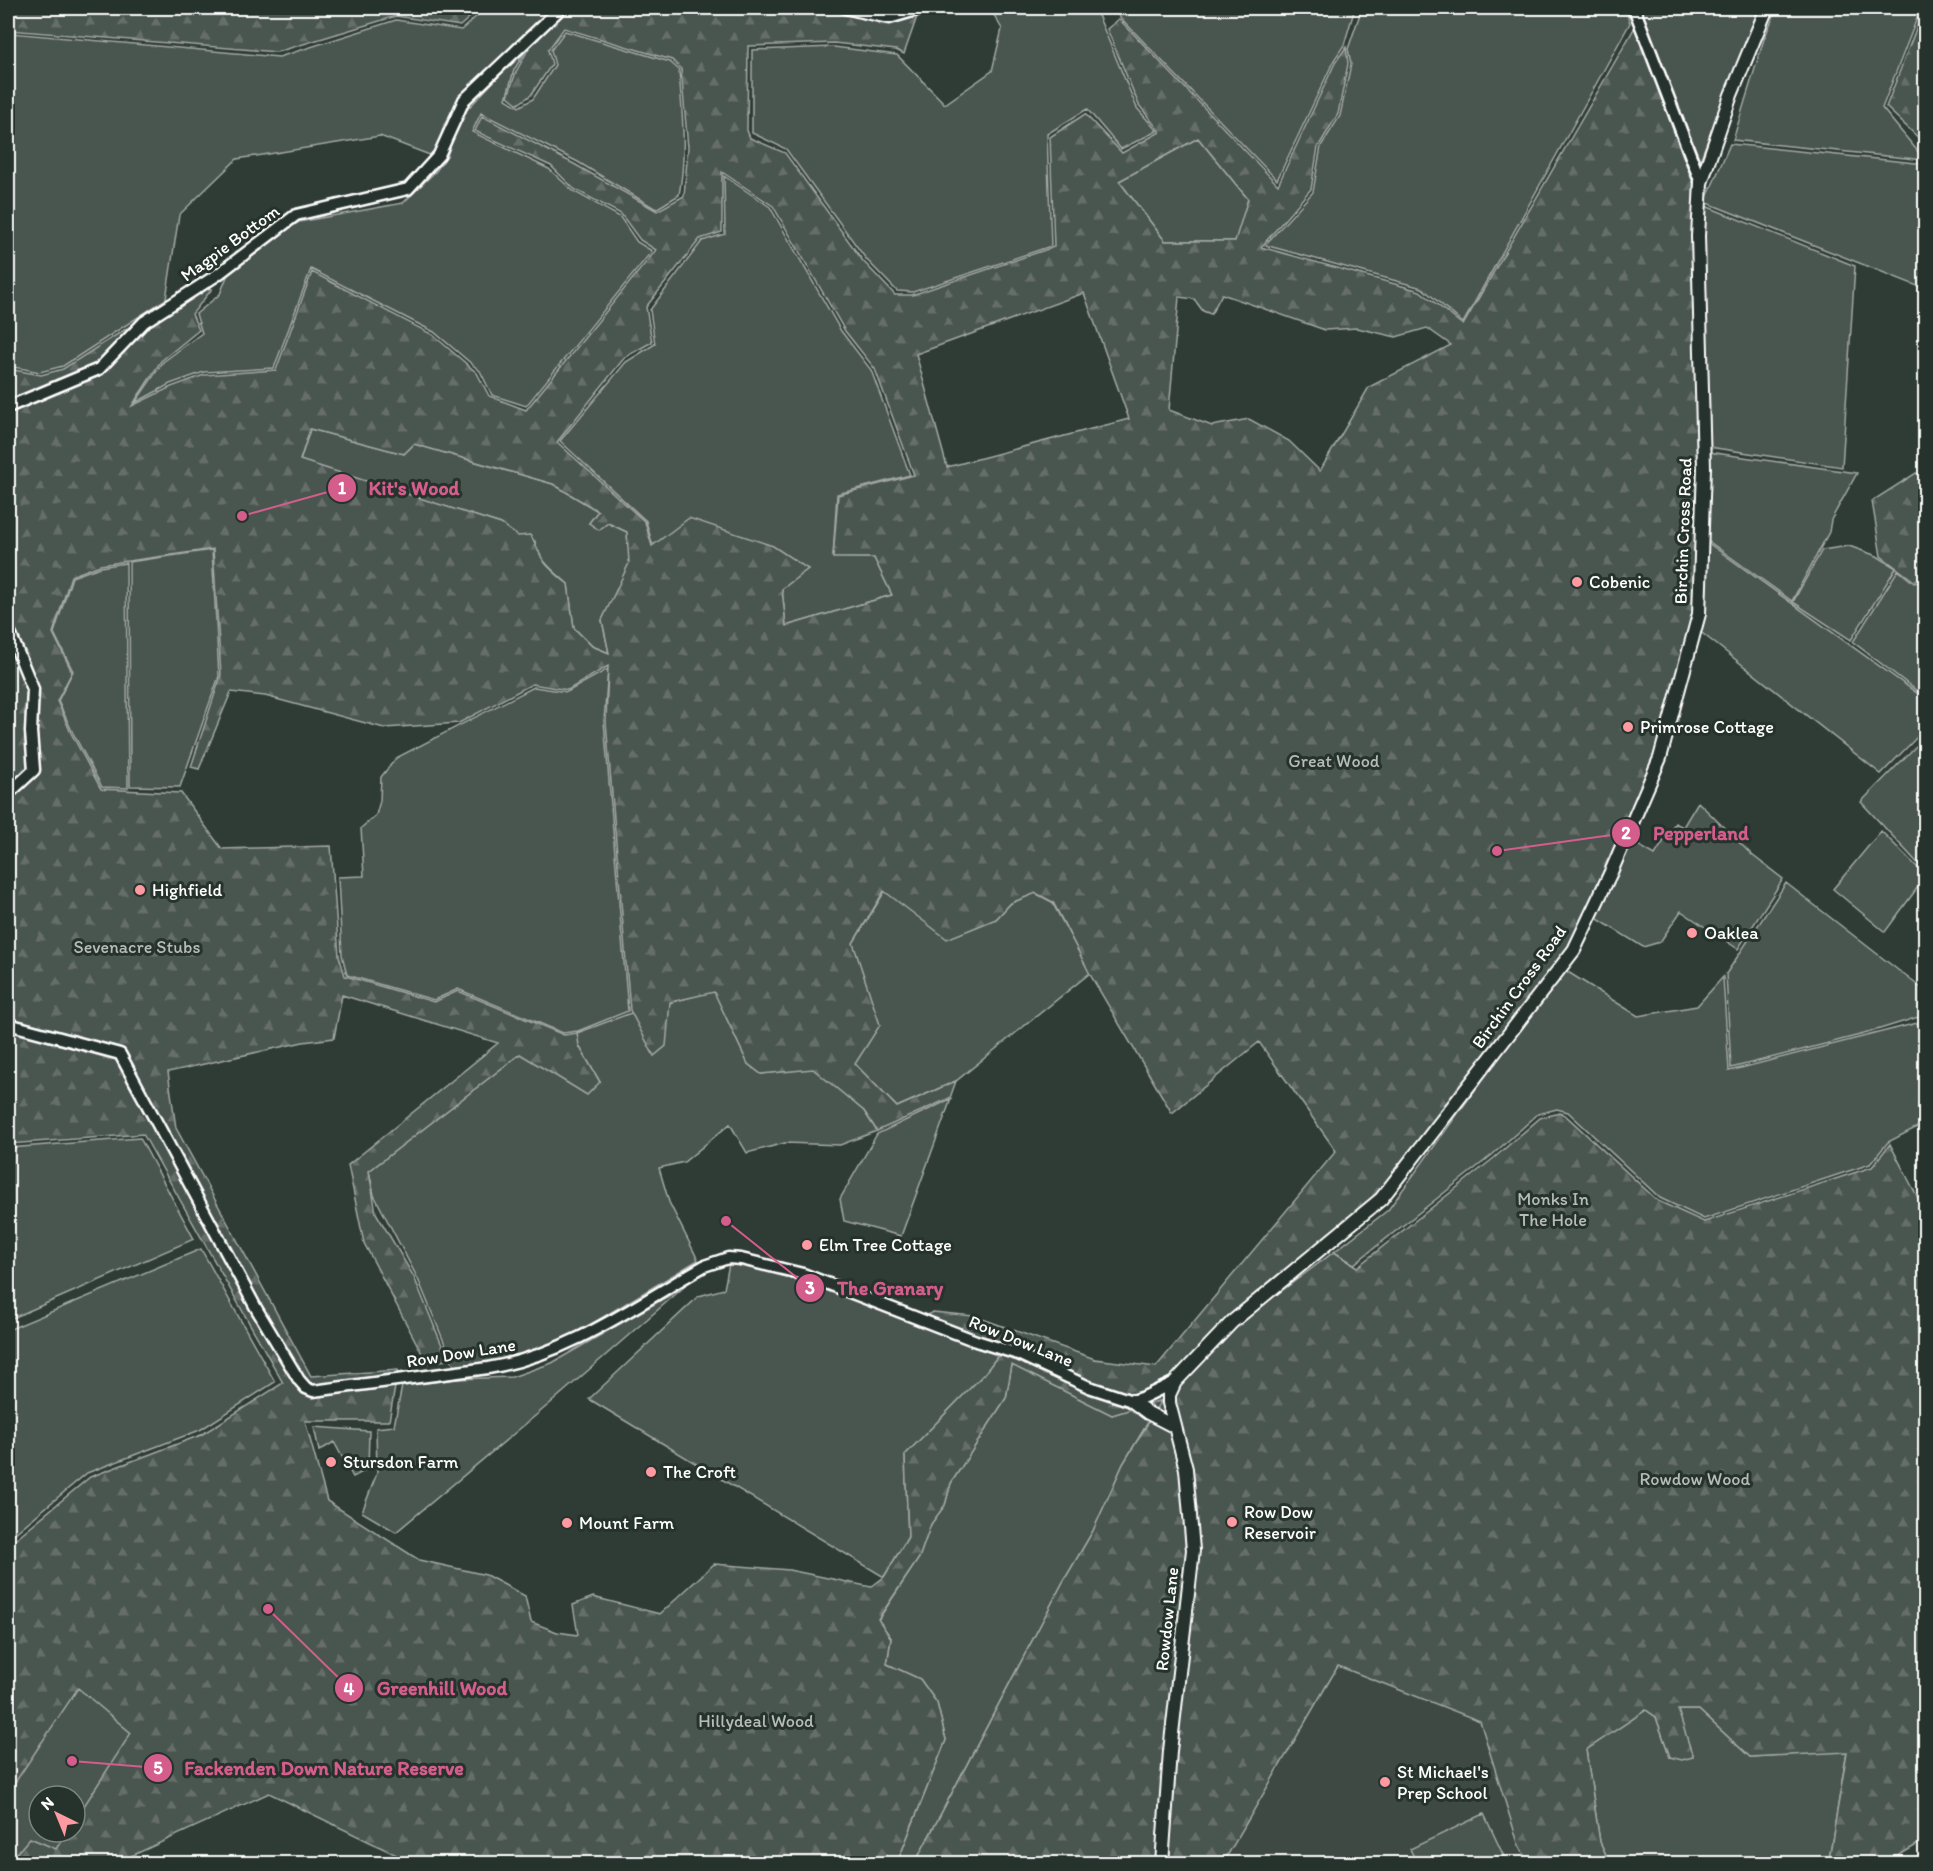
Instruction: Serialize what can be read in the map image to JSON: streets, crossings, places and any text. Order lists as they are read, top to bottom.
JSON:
{
  "streets": {
    "street": [
      "Magpie Bottom",
      "Birchin Cross Road",
      "Row Dow Lane",
      "Rowdow Lane"
    ]
  },
  "crossings": [
    ["Birchin Cross Road", "Rowdow Lane"]
  ],
  "parks": [
    "Great Wood",
    "Sevenacre Stubs",
    "Monks In The Hole",
    "Rowdow Wood",
    "Hillydeal Wood"
  ],
  "places": [
    "Kit's Wood",
    "Cobenic",
    "Primrose Cottage",
    "Pepperland",
    "Highfield",
    "Oaklea",
    "The Granary",
    "Elm Tree Cottage",
    "Stursdon Farm",
    "The Croft",
    "Row Dow Reservoir",
    "Mount Farm",
    "Greenhill Wood",
    "Fackenden Down Nature Reserve",
    "St Michael's Prep School"
  ],
  "north": "top left"
}
